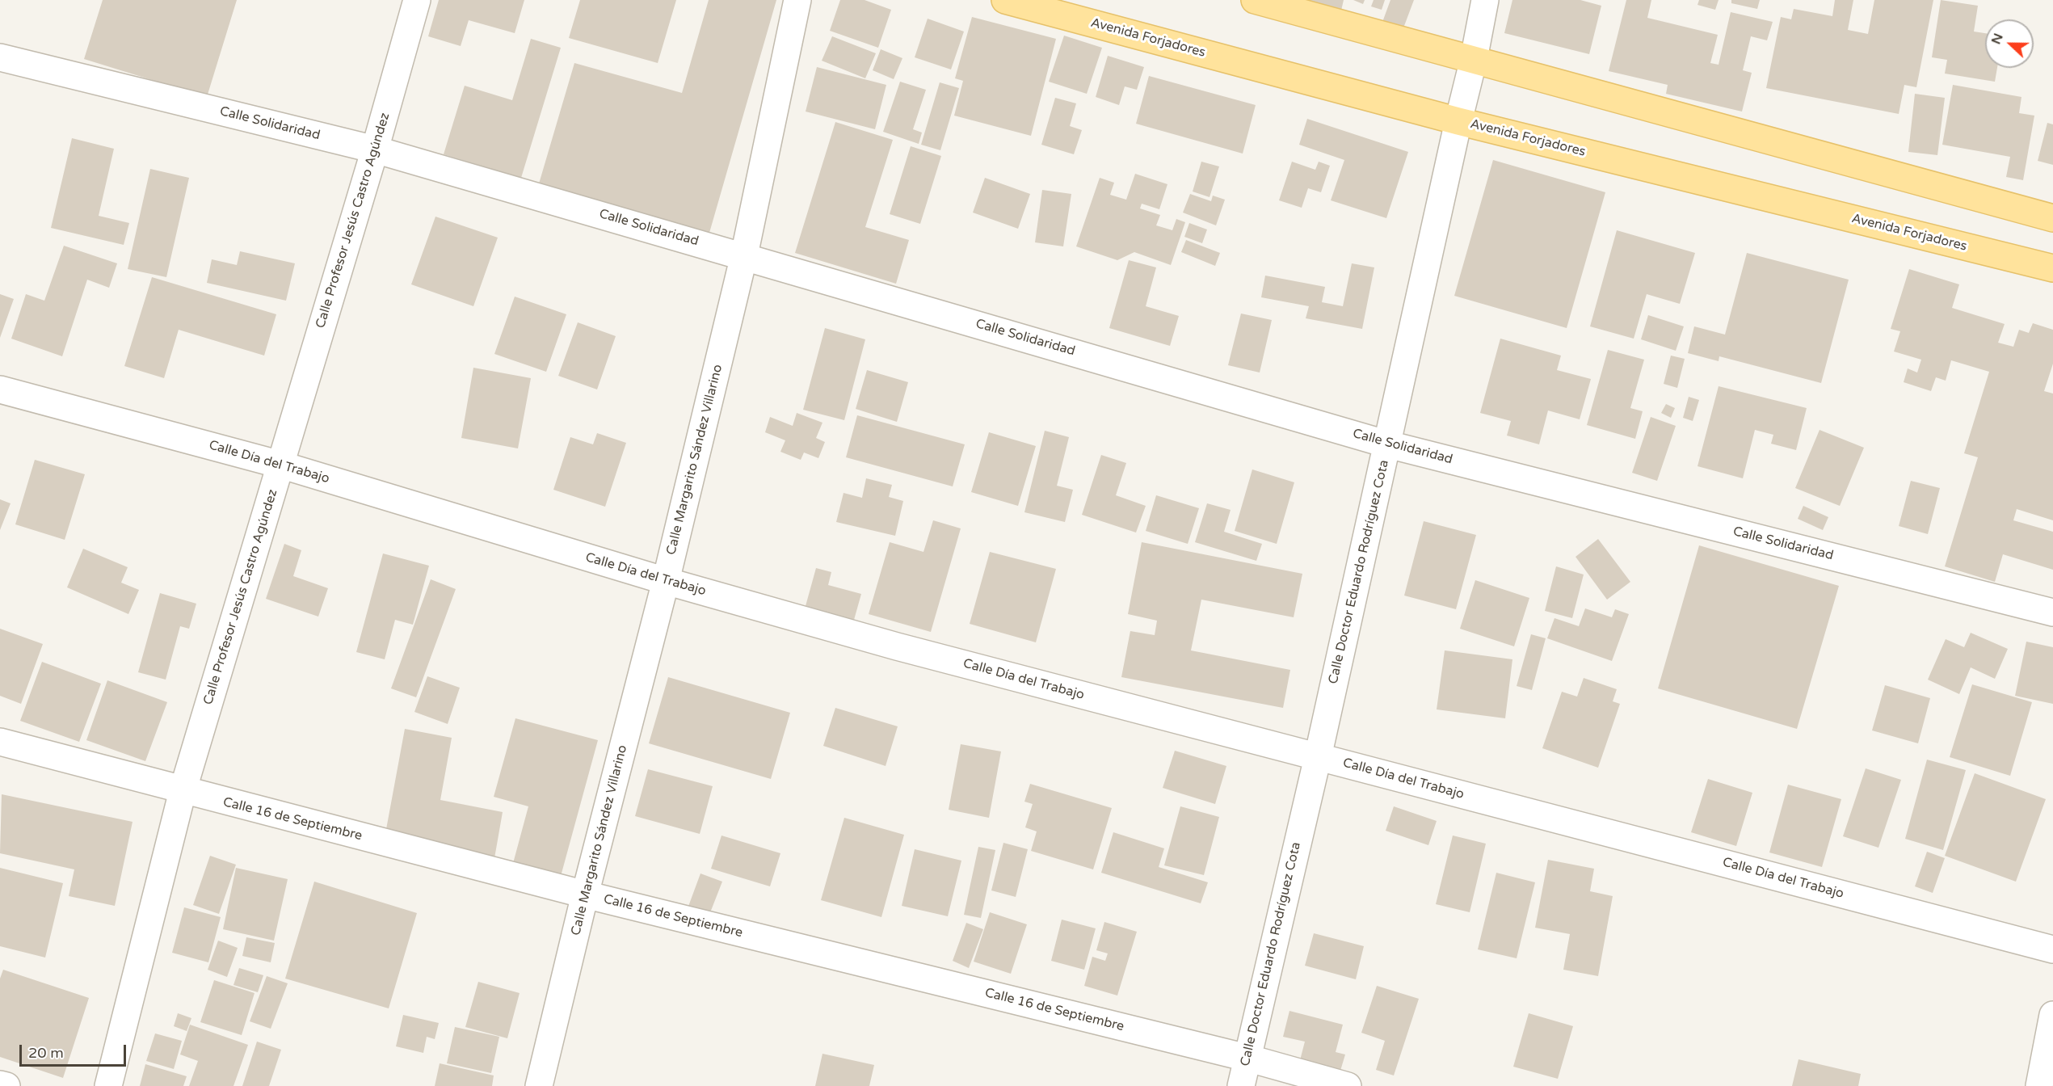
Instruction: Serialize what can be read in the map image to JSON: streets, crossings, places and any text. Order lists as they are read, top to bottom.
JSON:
{
  "streets": {
    "main road": ["Avenida Forjadores"],
    "street": [
      "Calle Solidaridad",
      "Calle Profesor Jesús Castro Agúndez",
      "Calle Margarito Sández Villarino",
      "Calle Día del Trabajo",
      "Calle Doctor Eduardo Rodríguez Cota",
      "Calle 16 de Septiembre"
    ]
  },
  "crossings": [
    ["Avenida Forjadores", "Calle Doctor Eduardo Rodríguez Cota"],
    ["Calle Solidaridad", "Calle Profesor Jesús Castro Agúndez"],
    ["Calle Solidaridad", "Calle Margarito Sández Villarino"],
    ["Calle Solidaridad", "Calle Doctor Eduardo Rodríguez Cota"],
    ["Calle Profesor Jesús Castro Agúndez", "Calle Día del Trabajo"],
    ["Calle Profesor Jesús Castro Agúndez", "Calle 16 de Septiembre"],
    ["Calle Margarito Sández Villarino", "Calle Día del Trabajo"],
    ["Calle Margarito Sández Villarino", "Calle 16 de Septiembre"],
    ["Calle Día del Trabajo", "Calle Doctor Eduardo Rodríguez Cota"],
    ["Calle Doctor Eduardo Rodríguez Cota", "Calle 16 de Septiembre"]
  ],
  "scale_bar": "20 m",
  "north": "left"
}
